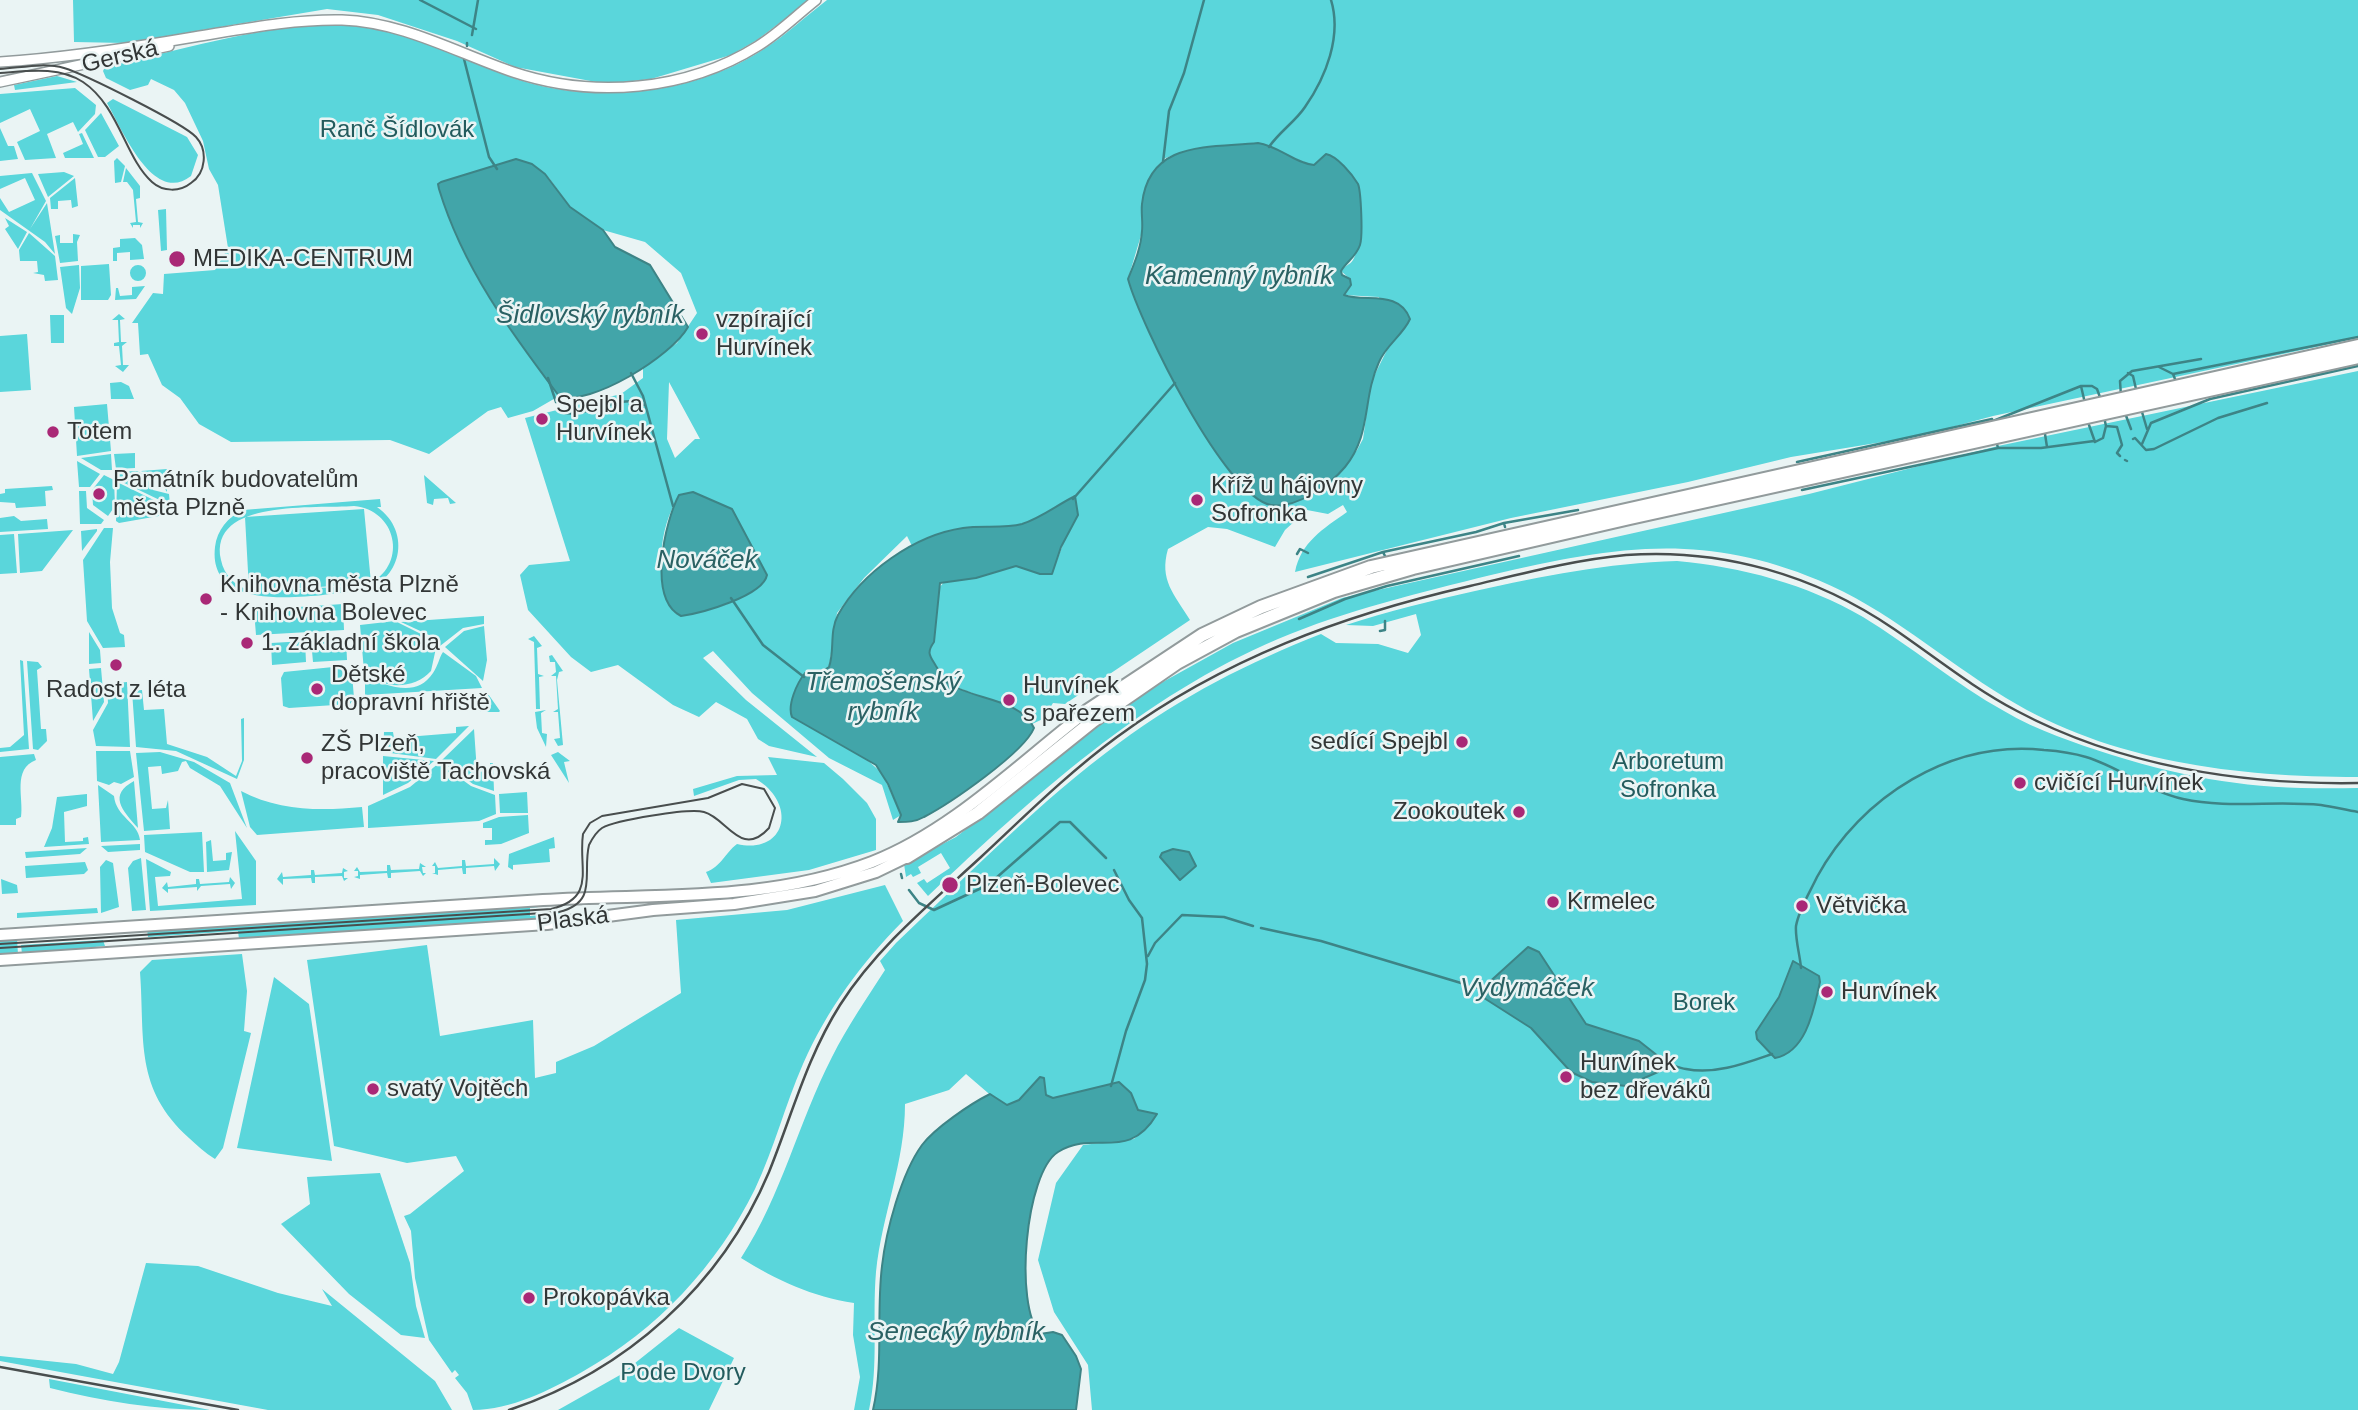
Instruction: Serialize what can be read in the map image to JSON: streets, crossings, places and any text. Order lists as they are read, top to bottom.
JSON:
{
  "streets": {
    "highway": ["Plaská"],
    "street": ["Gerská"]
  },
  "water": [
    "Kamenný rybník",
    "Šidlovský rybník",
    "Nováček",
    "Třemošenský rybník",
    "Vydymáček",
    "Senecký rybník"
  ],
  "parks": [
    "Ranč Šídlovák",
    "Arboretum Sofronka",
    "Borek",
    "Pode Dvory"
  ],
  "places": [
    "MEDIKA-CENTRUM",
    "vzpírající Hurvínek",
    "Spejbl a Hurvínek",
    "Totem",
    "Památník budovatelům města Plzně",
    "Kříž u hájovny Sofronka",
    "Knihovna města Plzně - Knihovna Bolevec",
    "1. základní škola",
    "Radost z léta",
    "Dětské dopravní hřiště",
    "Hurvínek s pařezem",
    "sedící Spejbl",
    "ZŠ Plzeň, pracoviště Tachovská",
    "cvičící Hurvínek",
    "Zookoutek",
    "Plzeň-Bolevec",
    "Krmelec",
    "Větvička",
    "Hurvínek",
    "Hurvínek bez dřeváků",
    "svatý Vojtěch",
    "Prokopávka"
  ]
}
